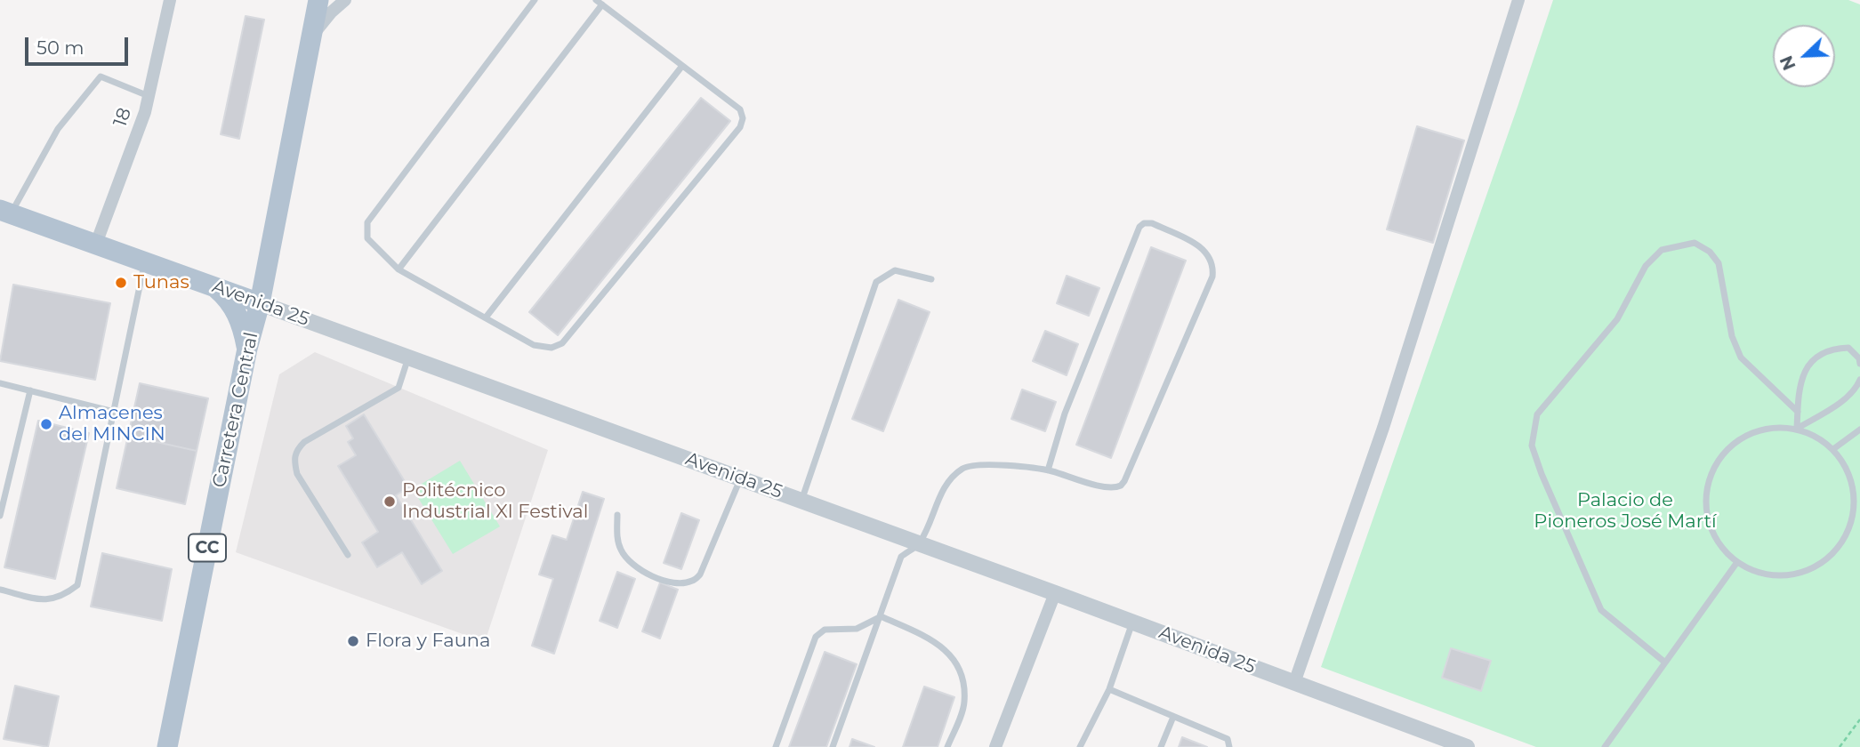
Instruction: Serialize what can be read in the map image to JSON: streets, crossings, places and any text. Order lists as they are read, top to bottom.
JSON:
{
  "streets": {
    "main road": ["Avenida 25", "Carretera Central", "CC"],
    "street": ["18"]
  },
  "crossings": [
    ["18", "Avenida 25"],
    ["Avenida 25", "Carretera Central"]
  ],
  "parks": ["Palacio de Pioneros José Martí"],
  "places": [
    "Tunas",
    "Almacenes del MINCIN",
    "Politécnico Industrial XI Festival",
    "Flora y Fauna"
  ],
  "scale_bar": "50 m",
  "north": "bottom left"
}
